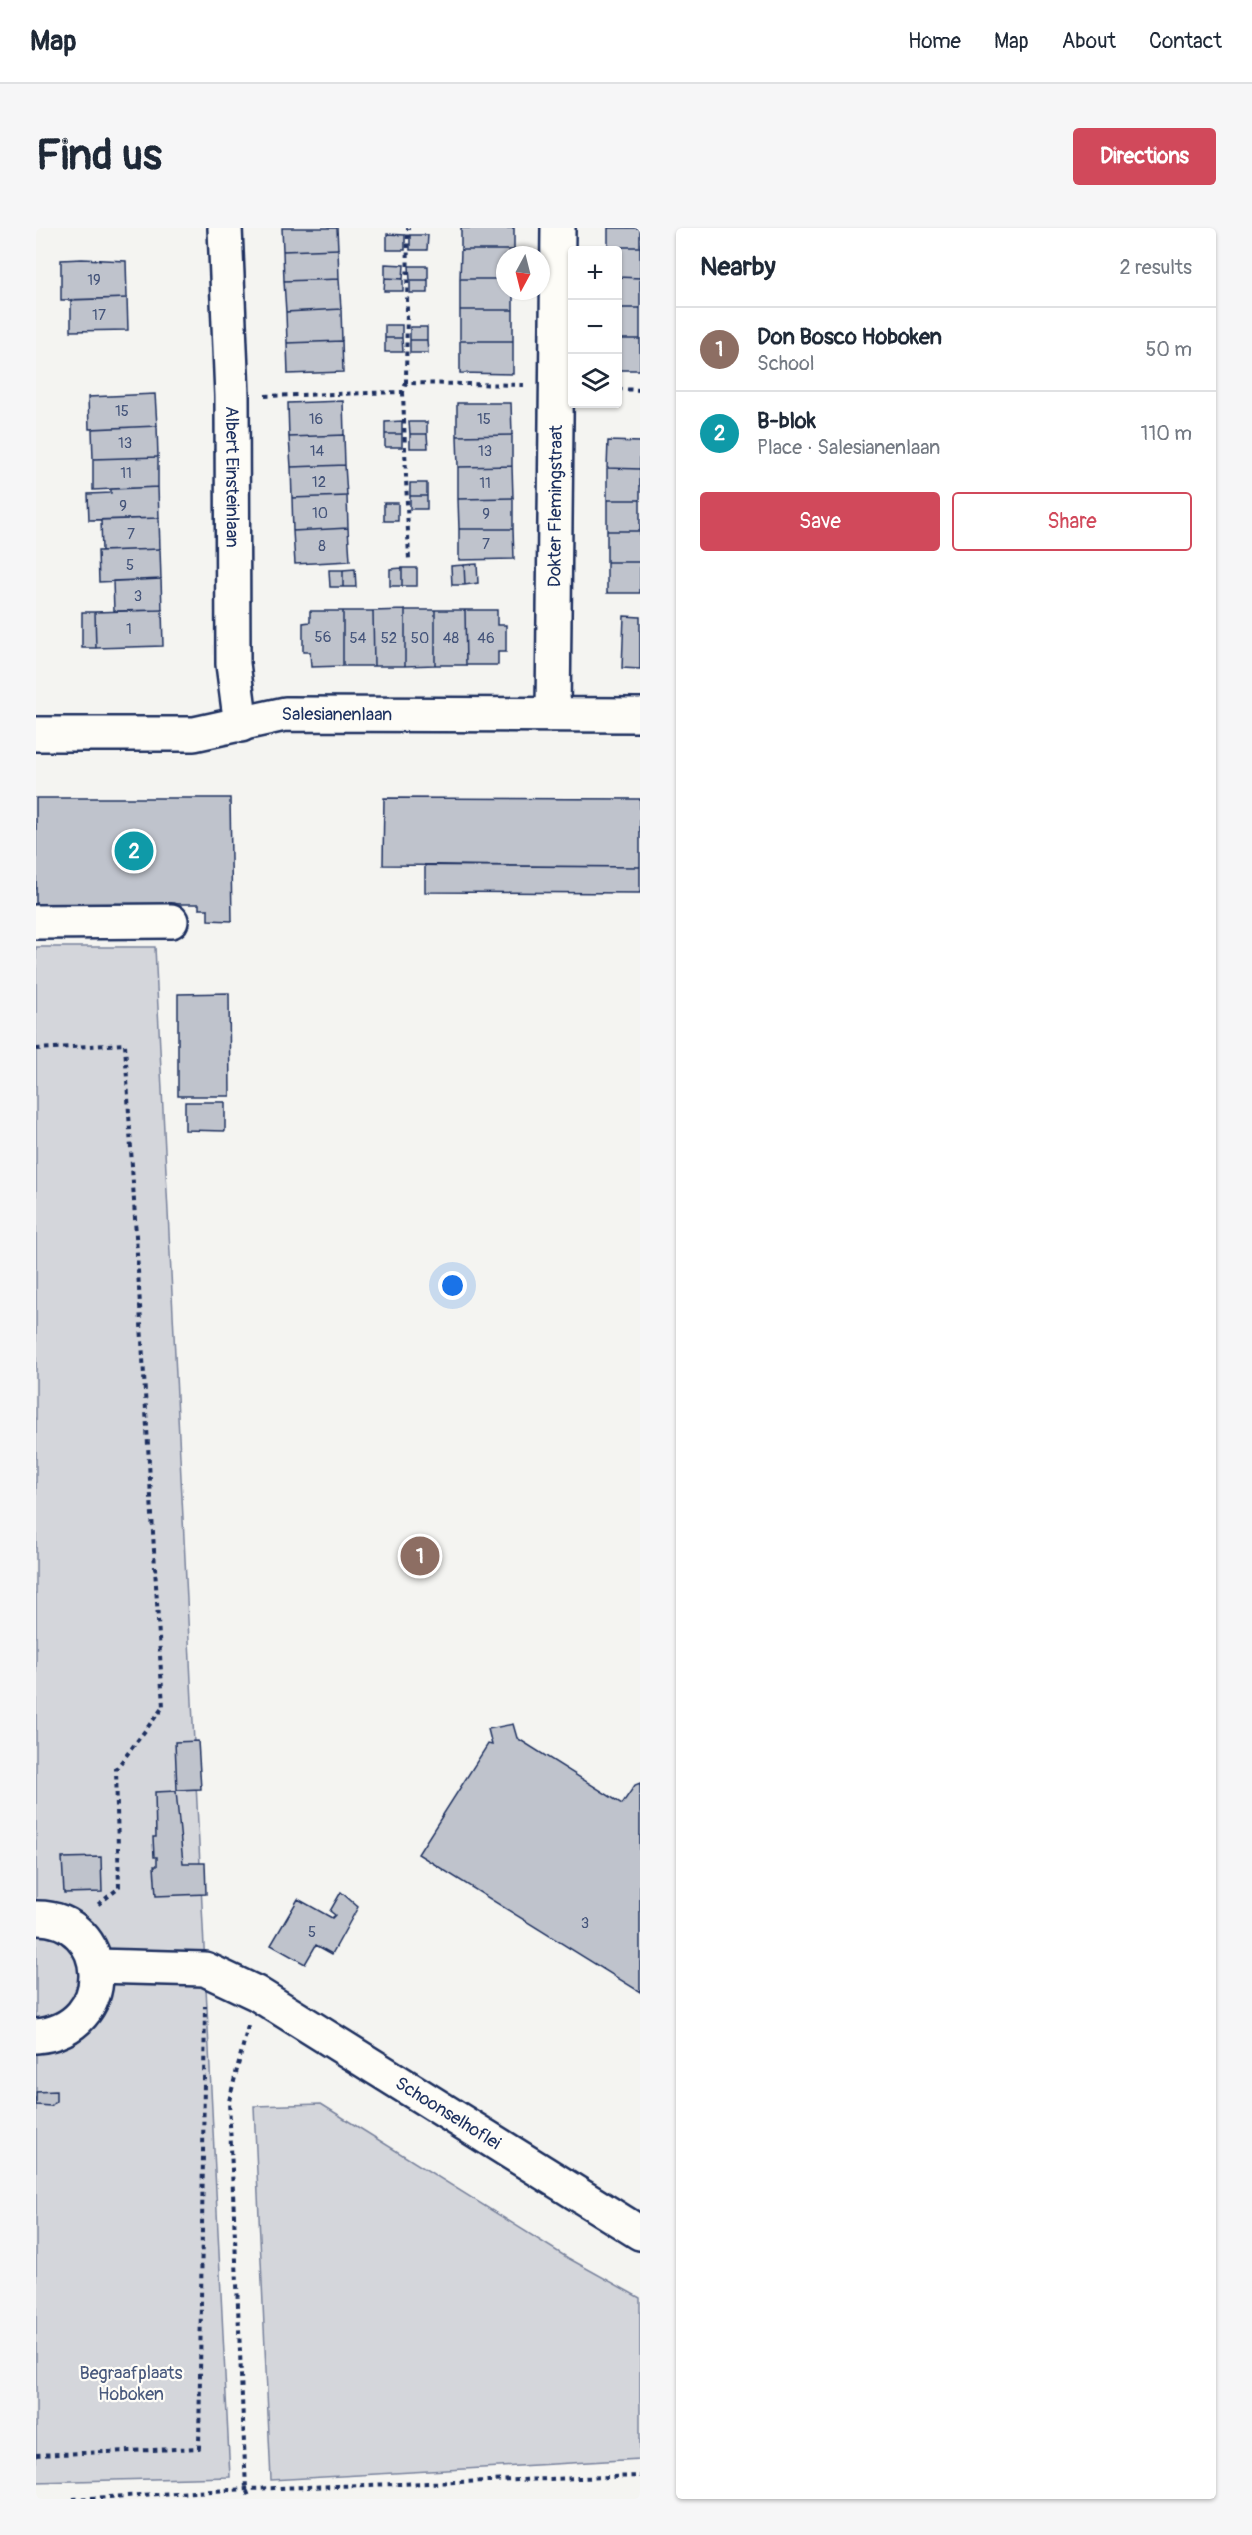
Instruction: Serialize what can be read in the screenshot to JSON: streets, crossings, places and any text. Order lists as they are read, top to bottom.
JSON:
{
  "streets": {
    "street": [
      "Albert Einsteinlaan",
      "Dokter Flemingstraat",
      "Salesianenlaan",
      "Schoonselhoflei"
    ]
  },
  "crossings": [
    ["Albert Einsteinlaan", "Salesianenlaan"],
    ["Dokter Flemingstraat", "Salesianenlaan"]
  ],
  "parks": ["Begraafplaats Hoboken"],
  "house_numbers": [
    "19",
    "17",
    "15",
    "16",
    "15",
    "13",
    "14",
    "13",
    "11",
    "12",
    "11",
    "9",
    "10",
    "9",
    "7",
    "7",
    "8",
    "5",
    "3",
    "1",
    "56",
    "54",
    "52",
    "50",
    "48",
    "46",
    "3",
    "5"
  ],
  "north": "bottom",
  "page": {
    "header": "Map",
    "nav": [
      "Home",
      "Map",
      "About",
      "Contact"
    ],
    "buttons": [
      "Directions",
      ["Save", "Share"]
    ],
    "title": "Find us",
    "heading": ["Nearby", "2 results"],
    "map_buttons": ["+", "−"],
    "list": [
      {
        "mark": "1",
        "name": "Don Bosco Hoboken",
        "note": "School",
        "value": "50 m"
      },
      {
        "mark": "2",
        "name": "B-blok",
        "note": "Place · Salesianenlaan",
        "value": "110 m"
      }
    ],
    "pins": ["2", "1"]
  }
}
